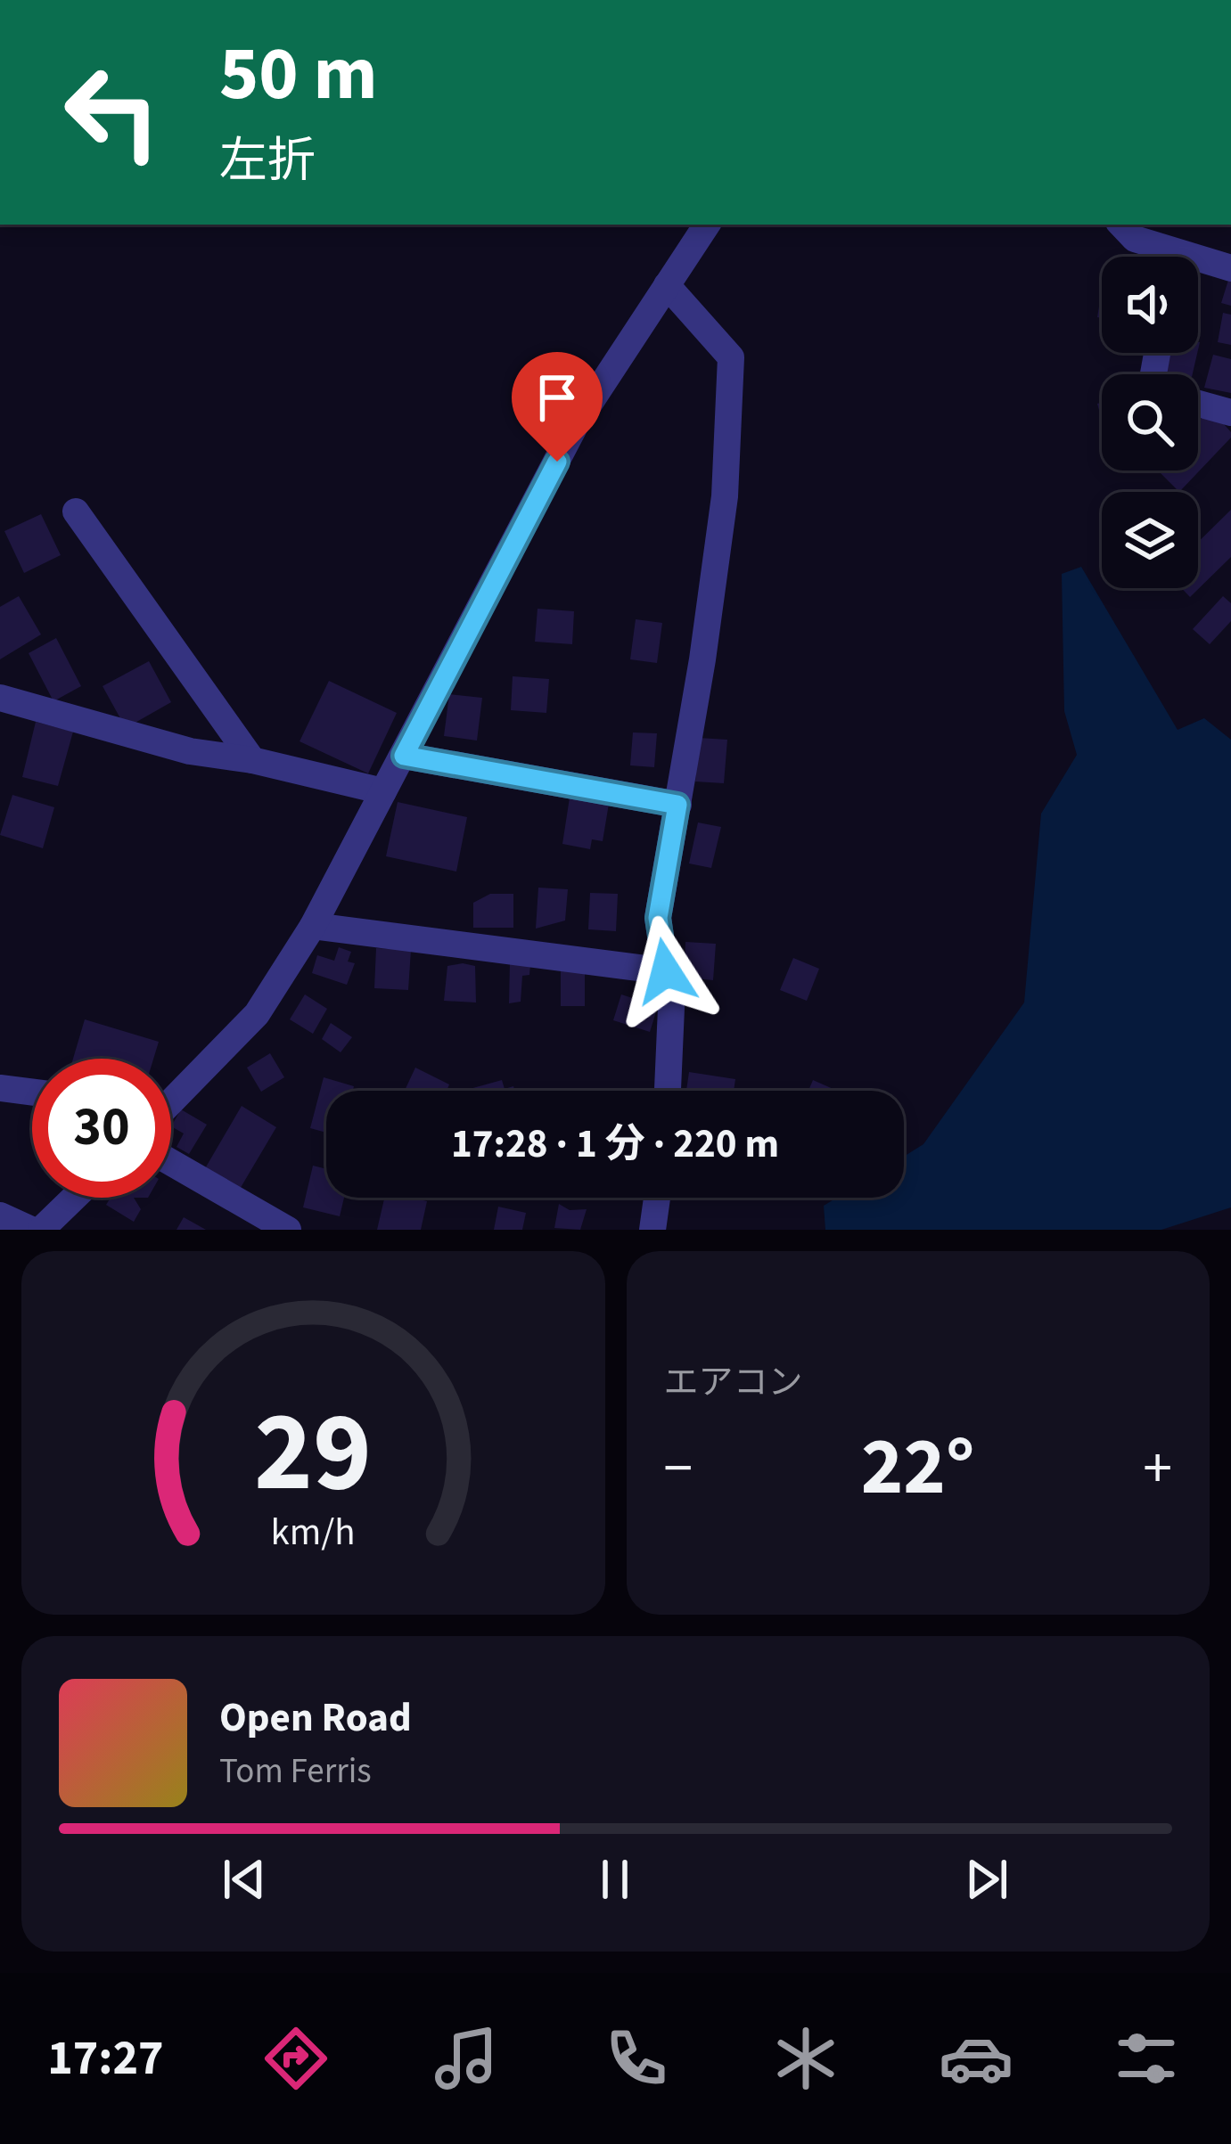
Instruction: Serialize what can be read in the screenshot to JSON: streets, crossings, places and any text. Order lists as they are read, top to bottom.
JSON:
{
  "page": {
    "turn": ["50 m", "左折"],
    "limit": "30",
    "trip": "17:28 · 1 分 · 220 m",
    "tile": "エアコン",
    "heat": ["−", "22°", "+"],
    "song": ["Open Road", "Tom Ferris"],
    "tabs": "17:27",
    "gauge": ["29", "km/h"]
  }
}
